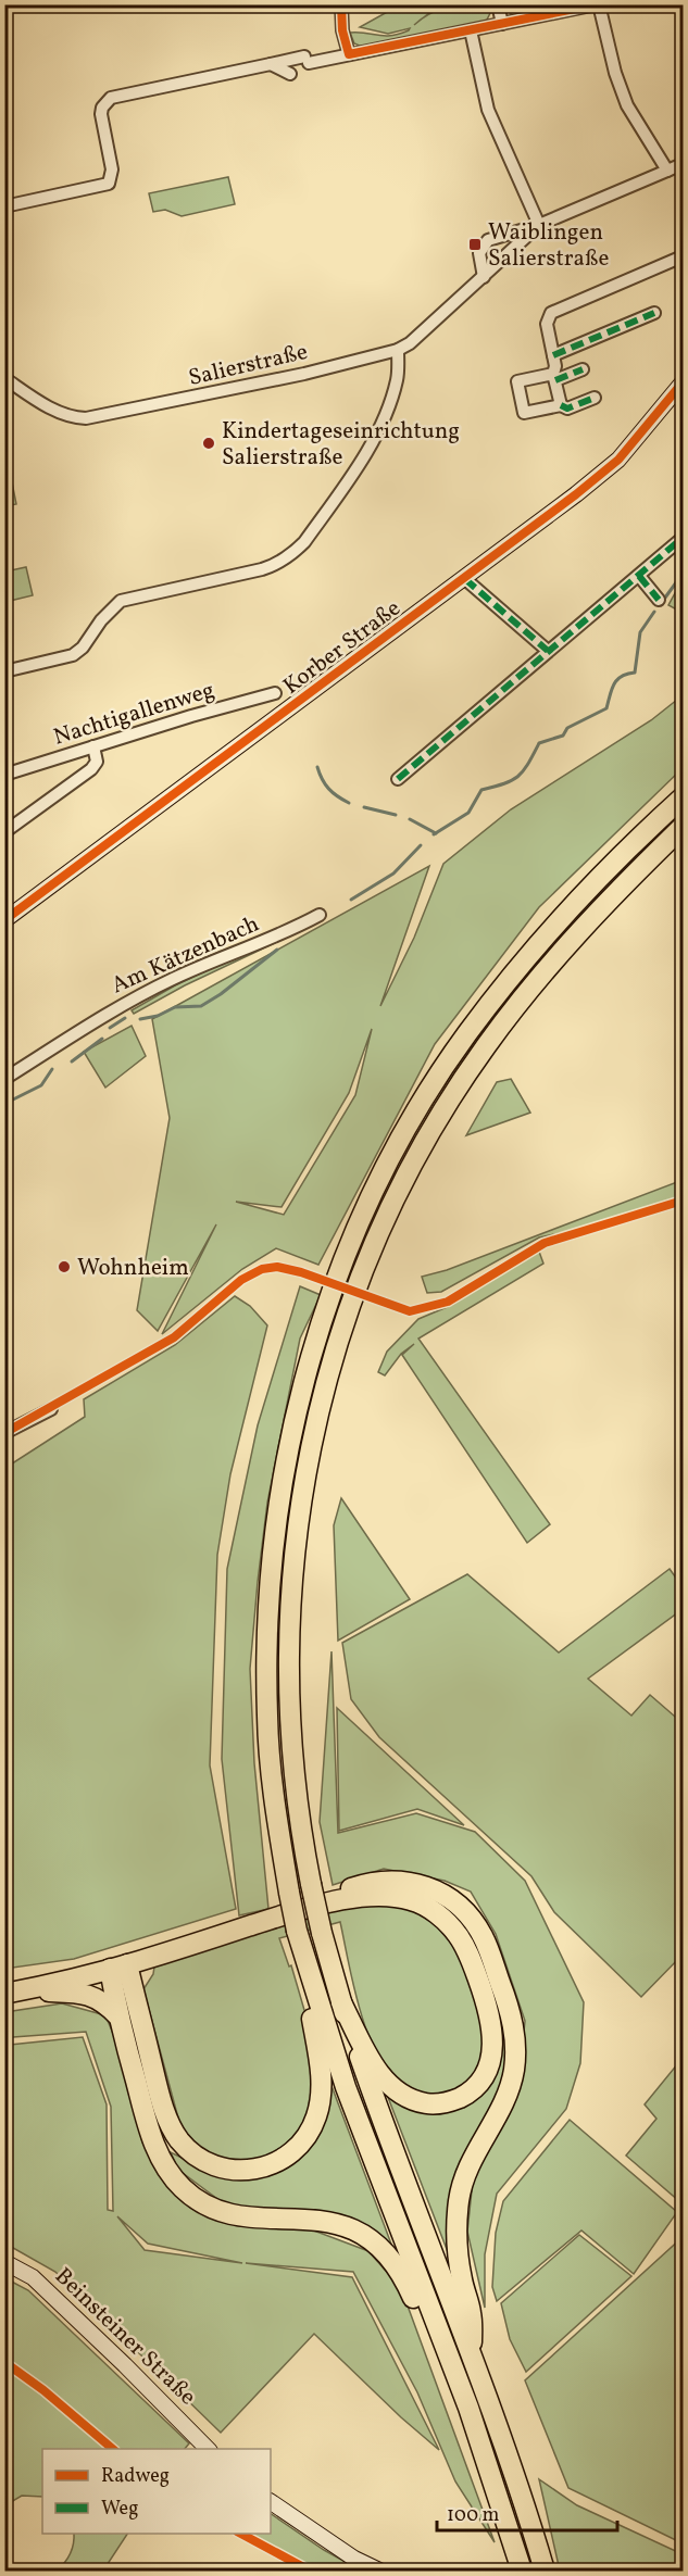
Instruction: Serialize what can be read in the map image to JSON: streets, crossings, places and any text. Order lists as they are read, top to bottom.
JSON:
{
  "streets": {
    "street": [
      "Salierstraße",
      "Korber Straße",
      "Nachtigallenweg",
      "Am Kätzenbach",
      "Beinsteiner Straße"
    ]
  },
  "places": {
    "transit": ["Waiblingen Salierstraße"],
    "other": ["Kindertageseinrichtung Salierstraße", "Wohnheim"]
  },
  "legend": ["Radweg", "Weg"],
  "scale_bar": "100 m"
}
